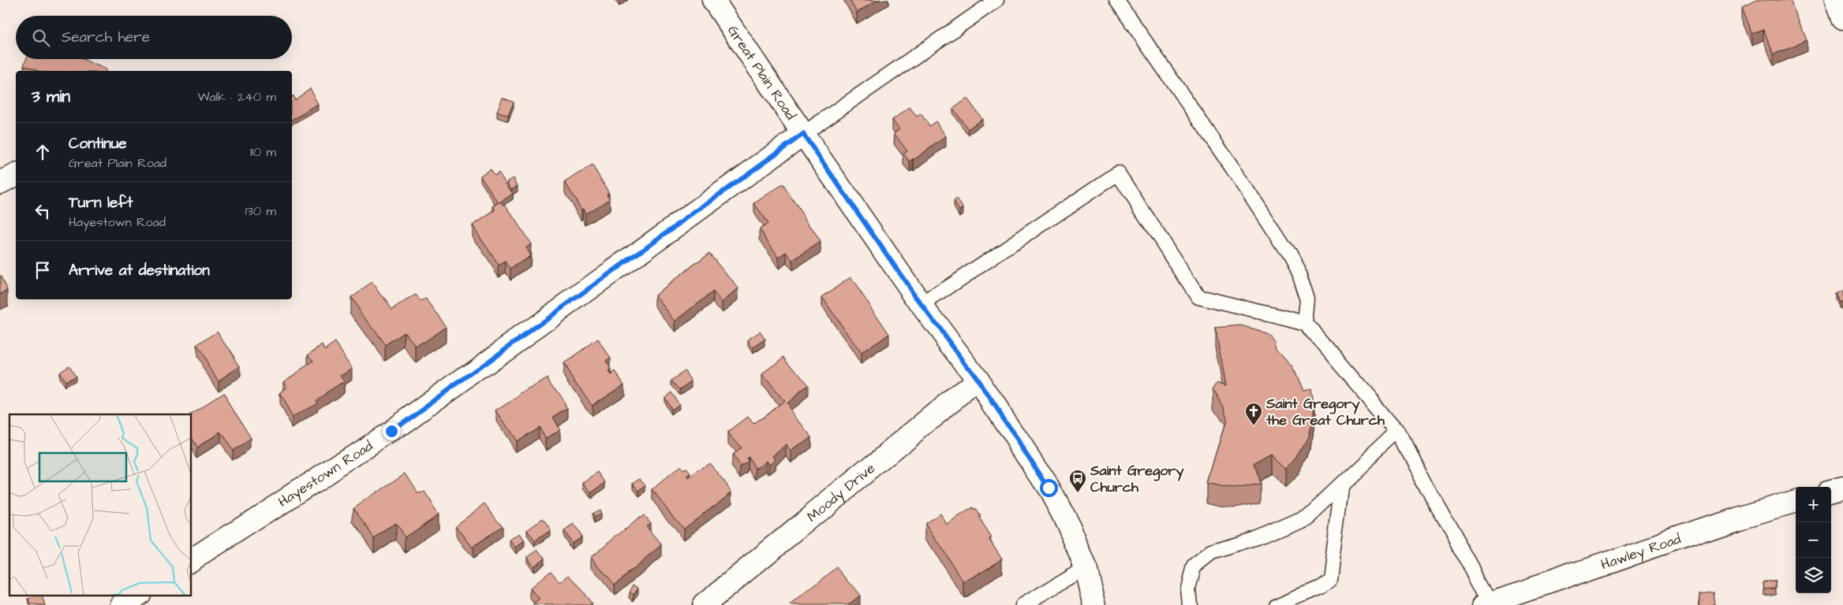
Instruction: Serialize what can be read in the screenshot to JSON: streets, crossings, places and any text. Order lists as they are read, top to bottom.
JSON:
{
  "streets": {
    "street": [
      "Great Plain Road",
      "Hayestown Road",
      "Moody Drive",
      "Hawley Road"
    ]
  },
  "crossings": [
    ["Great Plain Road", "Hayestown Road"],
    ["Great Plain Road", "Moody Drive"]
  ],
  "places": {
    "church": ["Saint Gregory the Great Church"],
    "bus stop": ["Saint Gregory Church"]
  },
  "page": {
    "search": "Search here",
    "heading": ["3 min", "Walk · 240 m"],
    "list": [
      ["Continue", "Great Plain Road", "110 m"],
      ["Turn left", "Hayestown Road", "130 m"],
      "Arrive at destination"
    ],
    "map_buttons": ["+", "−"]
  }
}
